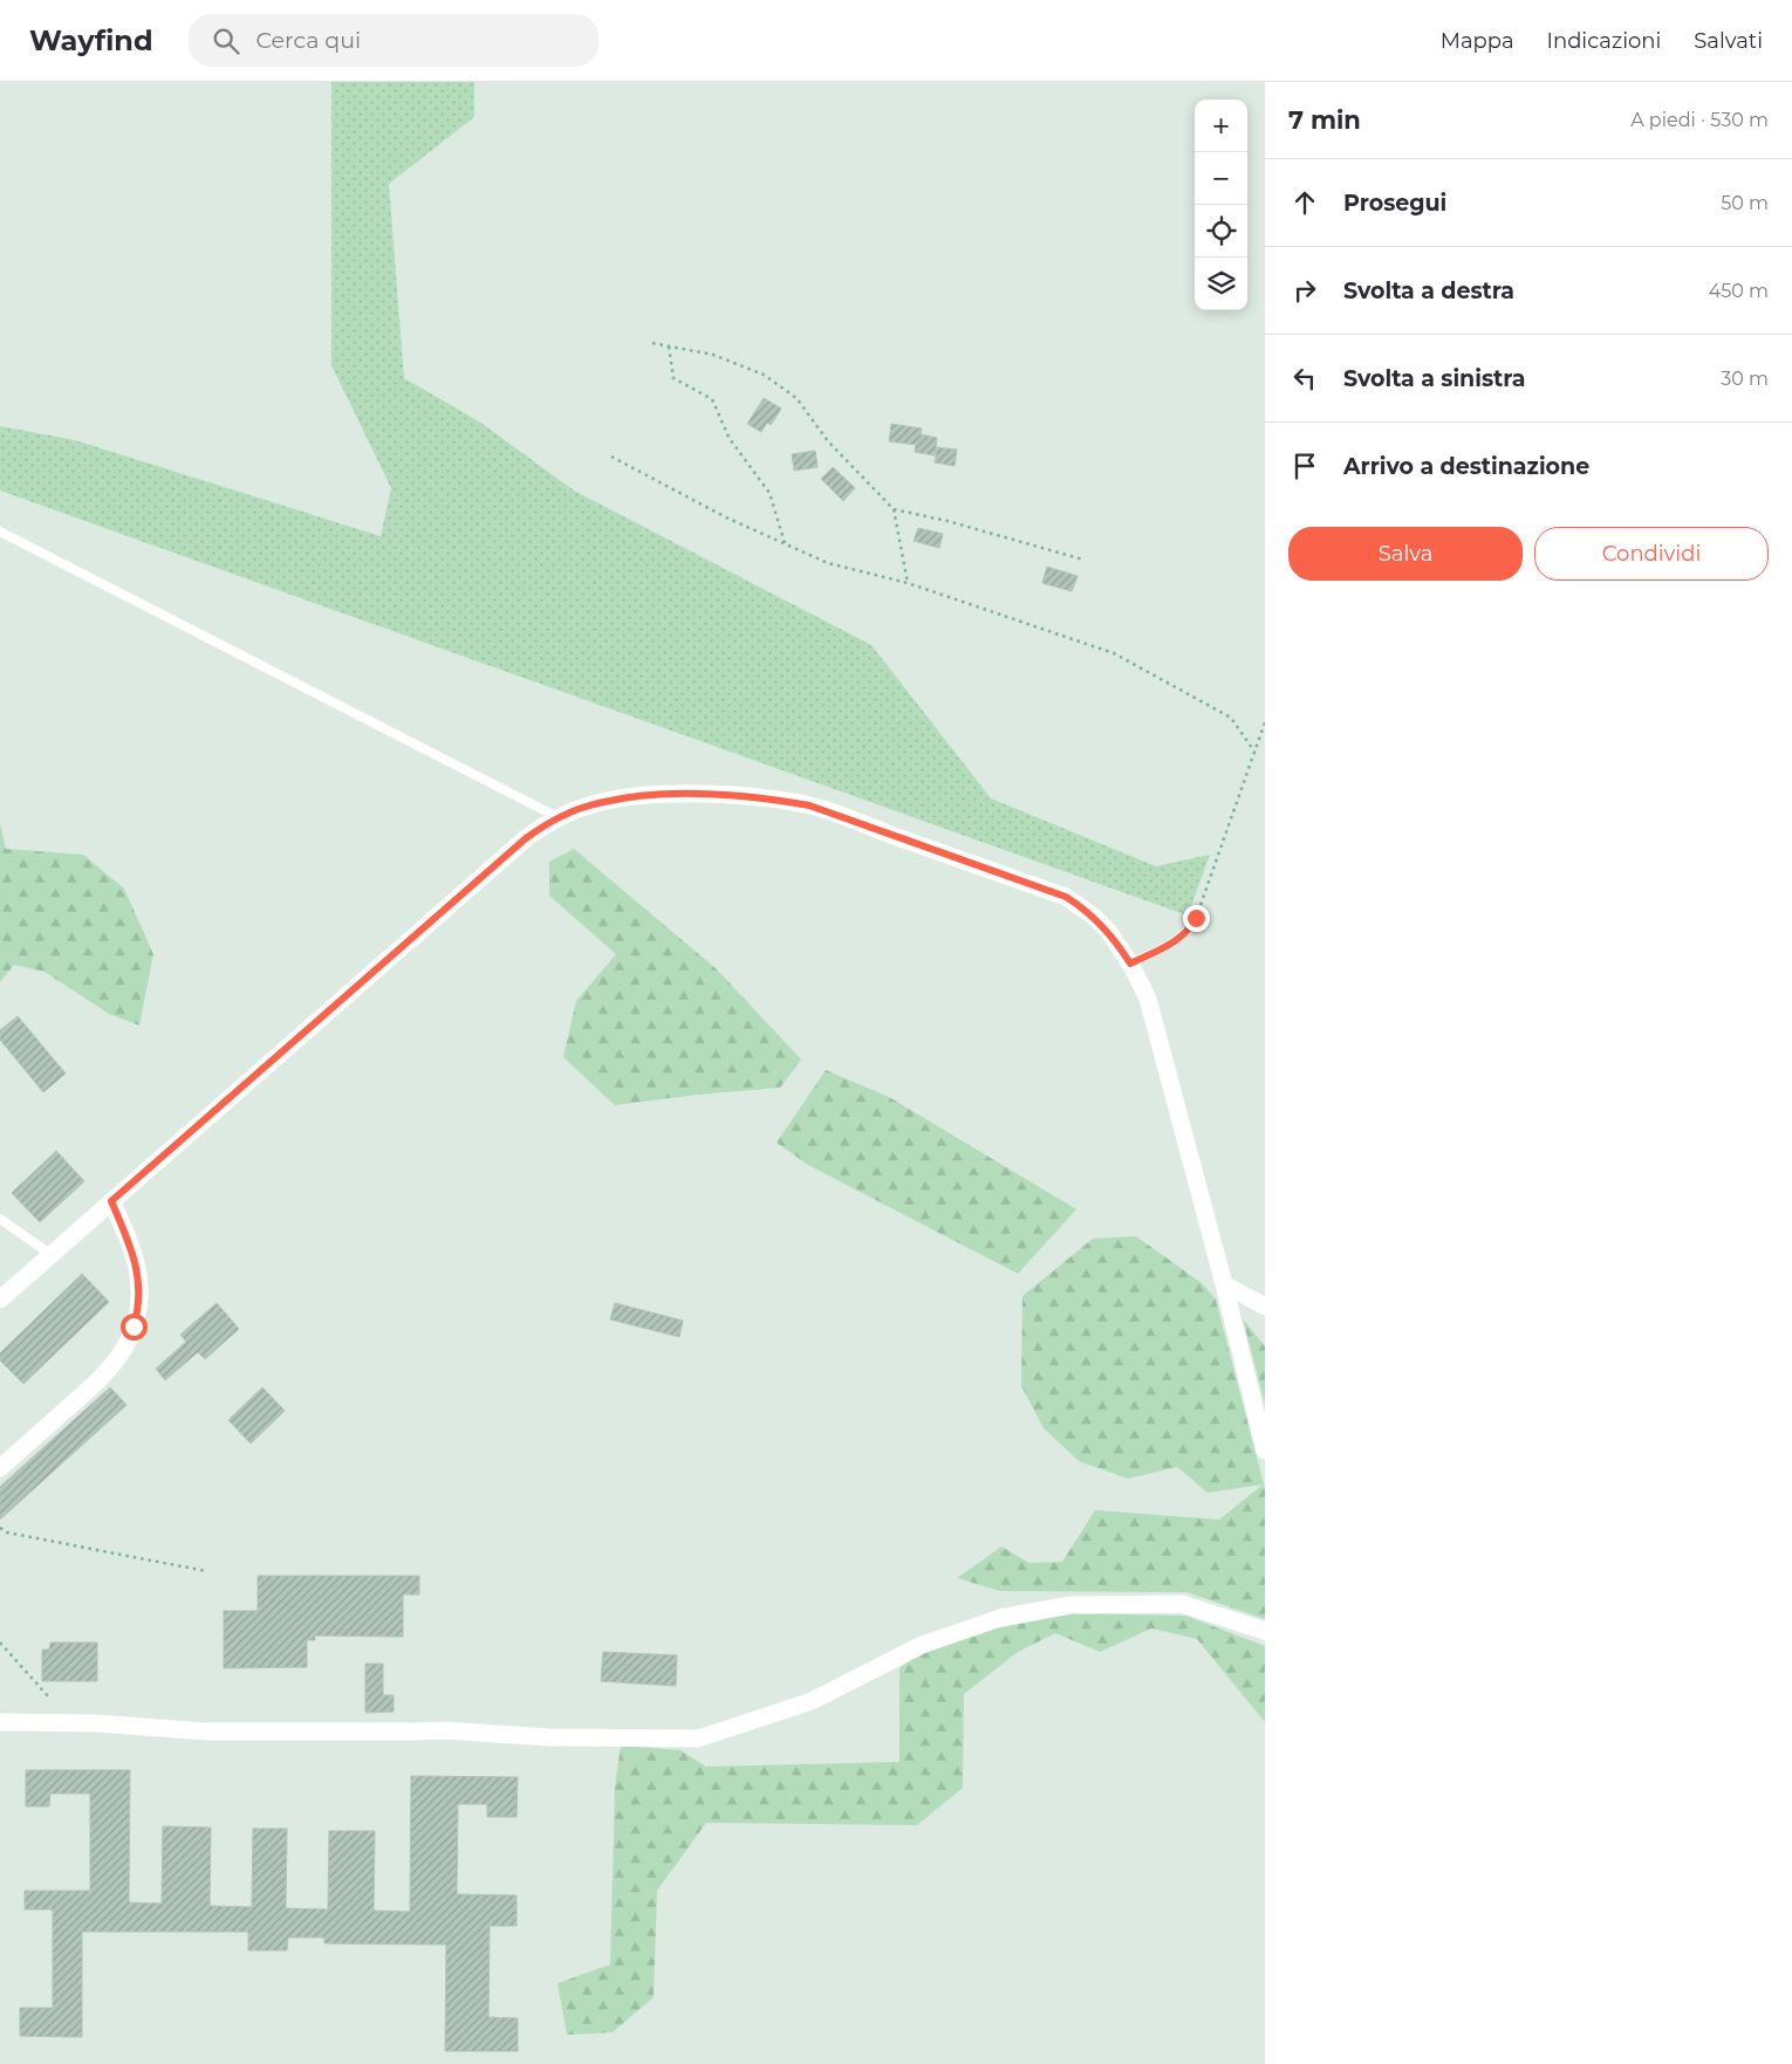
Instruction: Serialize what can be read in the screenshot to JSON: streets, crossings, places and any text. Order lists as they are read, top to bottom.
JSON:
{
  "page": {
    "header": "Wayfind",
    "search": "Cerca qui",
    "nav": ["Mappa", "Indicazioni", "Salvati"],
    "heading": ["7 min", "A piedi · 530 m"],
    "map_buttons": ["+", "−"],
    "list": [
      ["Prosegui", "50 m"],
      ["Svolta a destra", "450 m"],
      ["Svolta a sinistra", "30 m"],
      "Arrivo a destinazione"
    ],
    "buttons": ["Salva", "Condividi"]
  }
}
